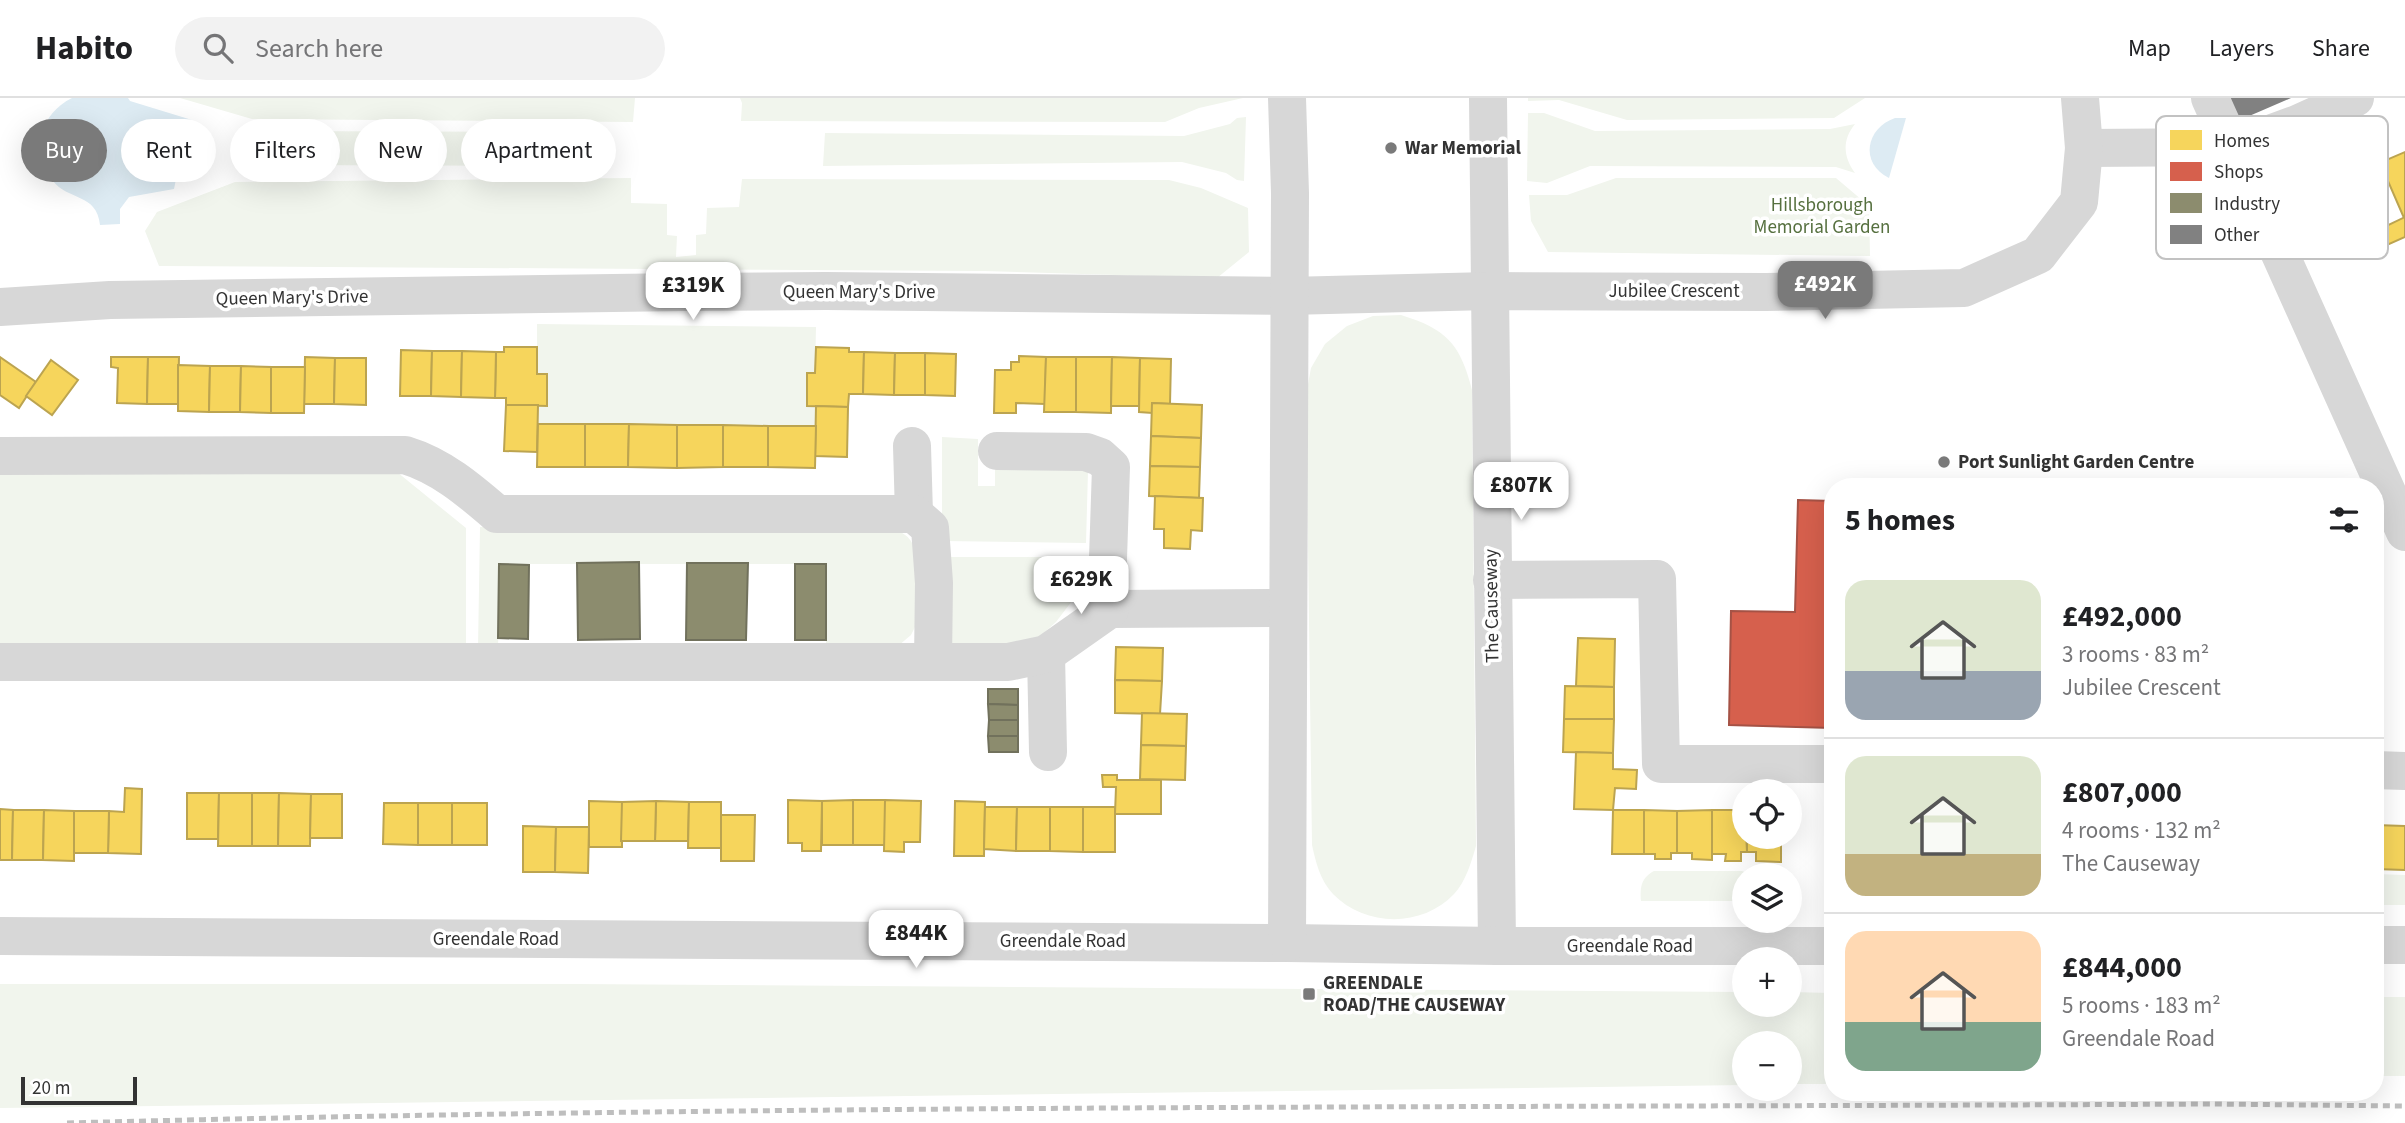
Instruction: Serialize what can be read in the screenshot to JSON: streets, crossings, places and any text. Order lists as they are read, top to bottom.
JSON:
{
  "streets": {
    "street": [
      "Jubilee Crescent",
      "Queen Mary's Drive",
      "The Causeway",
      "Greendale Road"
    ]
  },
  "crossings": [
    ["Jubilee Crescent", "Queen Mary's Drive"],
    ["Jubilee Crescent", "The Causeway"],
    ["The Causeway", "Greendale Road"]
  ],
  "parks": ["Hillsborough Memorial Garden"],
  "places": {
    "other": ["War Memorial", "Port Sunlight Garden Centre"],
    "transit": ["GREENDALE ROAD/THE CAUSEWAY"]
  },
  "legend": [
    "Homes",
    "Shops",
    "Industry",
    "Other"
  ],
  "scale_bar": "20 m",
  "page": {
    "header": "Habito",
    "search": "Search here",
    "nav": ["Map", "Layers", "Share"],
    "chip": [
      "Buy",
      "Rent",
      "Filters",
      "New",
      "Apartment"
    ],
    "price": [
      "£492K",
      "£319K",
      "£807K",
      "£629K",
      "£844K"
    ],
    "heading": "5 homes",
    "list": [
      {
        "name": "£492,000",
        "note": "3 rooms · 83 m² · Jubilee Crescent"
      },
      {
        "name": "£807,000",
        "note": "4 rooms · 132 m² · The Causeway"
      },
      {
        "name": "£844,000",
        "note": "5 rooms · 183 m² · Greendale Road"
      }
    ],
    "map_buttons": ["+", "−"],
    "scale": "20 m"
  }
}
